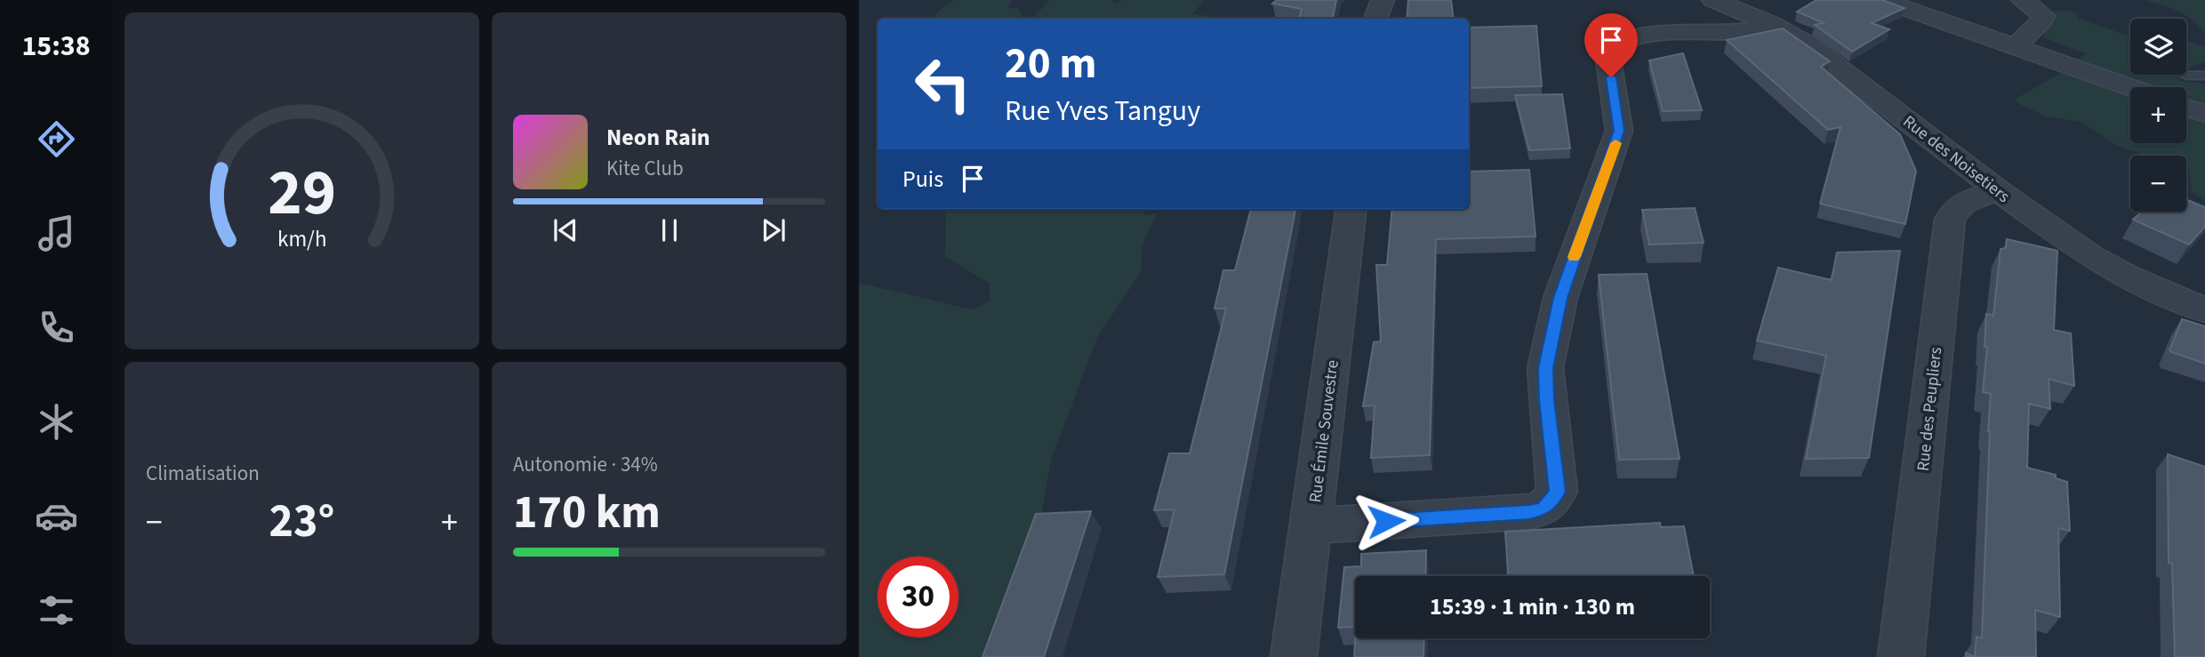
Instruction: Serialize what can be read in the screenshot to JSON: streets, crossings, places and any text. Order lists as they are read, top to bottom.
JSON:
{
  "streets": {
    "street": ["Rue des Noisetiers", "Rue des Peupliers", "Rue Émile Souvestre"]
  },
  "crossings": [
    ["Rue des Noisetiers", "Rue des Peupliers"]
  ],
  "page": {
    "tabs": "15:38",
    "map_buttons": ["+", "−"],
    "turn": ["20 m", "Rue Yves Tanguy"],
    "song": ["Neon Rain", "Kite Club"],
    "then": "Puis",
    "tile": [
      "Climatisation",
      ["Autonomie · 34%", "170 km"]
    ],
    "heat": ["−", "23°", "+"],
    "limit": "30",
    "trip": "15:39 · 1 min · 130 m",
    "gauge": ["29", "km/h"]
  }
}
